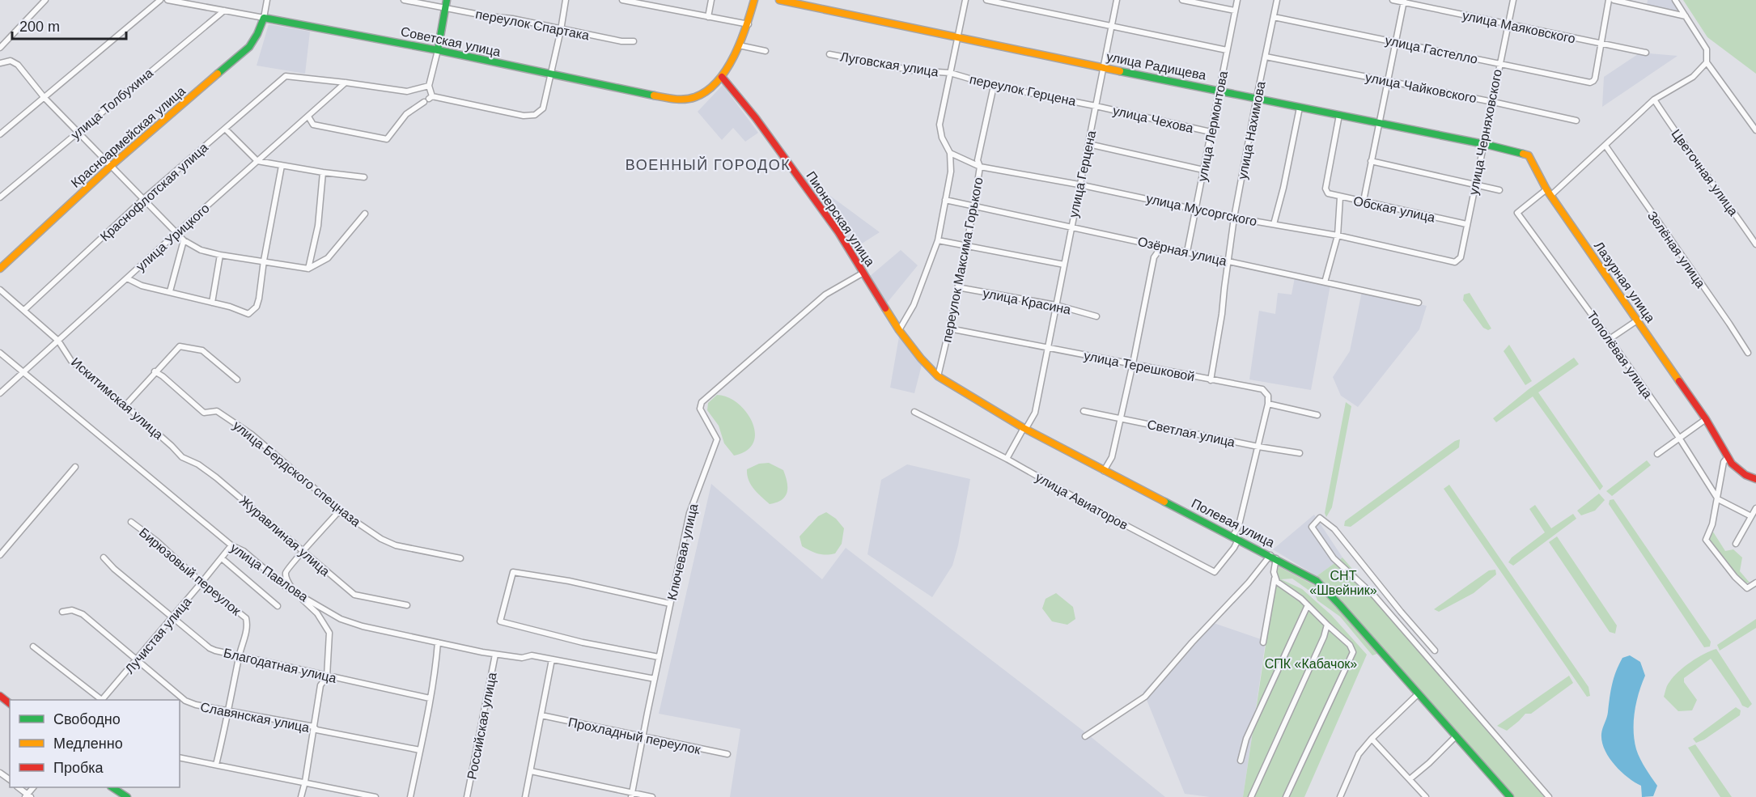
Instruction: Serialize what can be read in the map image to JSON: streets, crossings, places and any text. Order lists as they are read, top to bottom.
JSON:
{
  "streets": {
    "street": [
      "переулок Спартака",
      "улица Маяковского",
      "Советская улица",
      "улица Гастелло",
      "Луговская улица",
      "улица Радищева",
      "улица Чайковского",
      "переулок Герцена",
      "улица Толбухина",
      "улица Чехова",
      "улица Лермонтова",
      "улица Нахимова",
      "улица Черняховского",
      "Красноармейская улица",
      "Цветочная улица",
      "улица Герцена",
      "Краснофлотская улица",
      "Обская улица",
      "улица Мусоргского",
      "Пионерская улица",
      "улица Урицкого",
      "Зелёная улица",
      "Озёрная улица",
      "переулок Максима Горького",
      "Лазурная улица",
      "улица Красина",
      "Тополёвая улица",
      "улица Терешковой",
      "Искитимская улица",
      "Светлая улица",
      "улица Бердского спецназа",
      "улица Авиаторов",
      "Полевая улица",
      "Журавлиная улица",
      "Ключевая улица",
      "Бирюзовый переулок",
      "улица Павлова",
      "Лучистая улица",
      "Благодатная улица",
      "Славянская улица",
      "Российская улица",
      "Прохладный переулок"
    ]
  },
  "crossings": [
    ["улица Маяковского", "улица Гастелло"],
    ["улица Маяковского", "улица Черняховского"],
    ["Советская улица", "улица Толбухина"],
    ["Советская улица", "Красноармейская улица"],
    ["Советская улица", "Пионерская улица"],
    ["улица Гастелло", "улица Нахимова"],
    ["улица Гастелло", "улица Черняховского"],
    ["Луговская улица", "переулок Герцена"],
    ["улица Радищева", "улица Лермонтова"],
    ["улица Радищева", "улица Нахимова"],
    ["улица Радищева", "улица Черняховского"],
    ["улица Радищева", "улица Герцена"],
    ["улица Радищева", "Обская улица"],
    ["улица Радищева", "Лазурная улица"],
    ["улица Чайковского", "улица Нахимова"],
    ["улица Чайковского", "улица Черняховского"],
    ["переулок Герцена", "улица Чехова"],
    ["переулок Герцена", "улица Герцена"],
    ["переулок Герцена", "переулок Максима Горького"],
    ["улица Чехова", "улица Лермонтова"],
    ["улица Чехова", "улица Герцена"],
    ["улица Лермонтова", "улица Мусоргского"],
    ["улица Лермонтова", "Озёрная улица"],
    ["улица Нахимова", "улица Мусоргского"],
    ["улица Нахимова", "Озёрная улица"],
    ["улица Нахимова", "улица Терешковой"],
    ["улица Черняховского", "Обская улица"],
    ["улица Черняховского", "улица Мусоргского"],
    ["улица Герцена", "улица Мусоргского"],
    ["улица Герцена", "Озёрная улица"],
    ["улица Герцена", "улица Красина"],
    ["улица Герцена", "улица Терешковой"],
    ["улица Герцена", "улица Авиаторов"],
    ["улица Герцена", "Полевая улица"],
    ["Краснофлотская улица", "улица Урицкого"],
    ["Краснофлотская улица", "Искитимская улица"],
    ["улица Мусоргского", "переулок Максима Горького"],
    ["Пионерская улица", "Полевая улица"],
    ["Пионерская улица", "Ключевая улица"],
    ["улица Урицкого", "Искитимская улица"],
    ["улица Урицкого", "улица Павлова"],
    ["Озёрная улица", "переулок Максима Горького"],
    ["переулок Максима Горького", "улица Красина"],
    ["переулок Максима Горького", "улица Терешковой"],
    ["переулок Максима Горького", "Полевая улица"],
    ["Лазурная улица", "Тополёвая улица"],
    ["Искитимская улица", "Журавлиная улица"],
    ["улица Авиаторов", "Полевая улица"],
    ["Ключевая улица", "улица Павлова"],
    ["Ключевая улица", "Прохладный переулок"],
    ["Бирюзовый переулок", "Лучистая улица"],
    ["Бирюзовый переулок", "Благодатная улица"],
    ["Бирюзовый переулок", "Славянская улица"],
    ["улица Павлова", "Лучистая улица"],
    ["улица Павлова", "Российская улица"],
    ["Лучистая улица", "Благодатная улица"],
    ["Лучистая улица", "Славянская улица"]
  ],
  "districts": ["ВОЕННЫЙ ГОРОДОК"],
  "parks": ["СНТ «Швейник»", "СПК «Кабачок»"],
  "legend": ["Свободно", "Медленно", "Пробка"],
  "scale_bar": "200 m"
}
